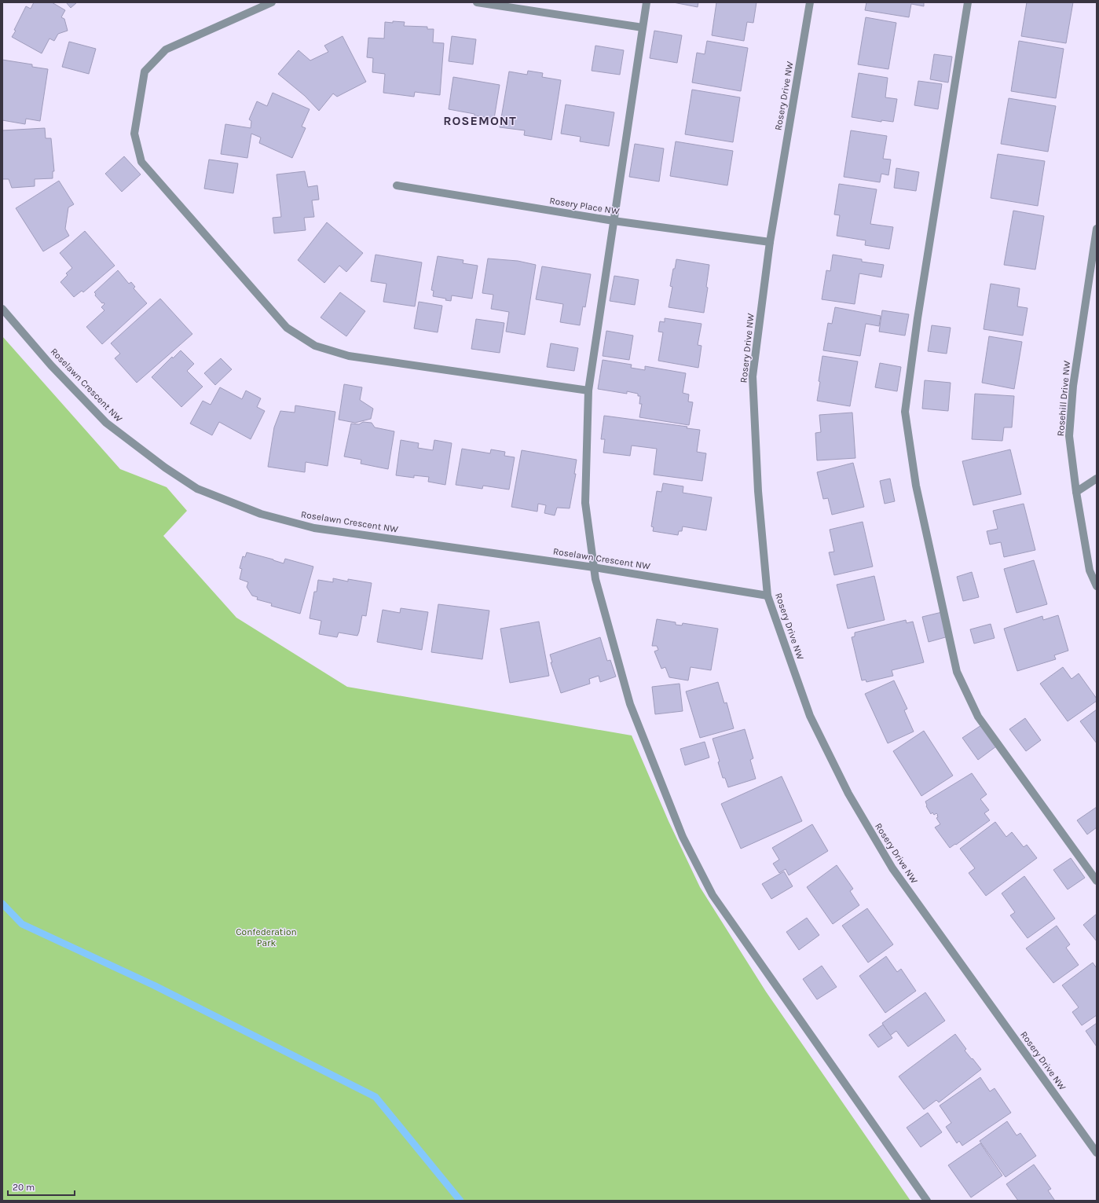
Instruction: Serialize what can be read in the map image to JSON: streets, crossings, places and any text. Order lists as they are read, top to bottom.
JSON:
{
  "streets": {
    "street": [
      "Rosery Drive NW",
      "Rosery Place NW",
      "Roselawn Crescent NW",
      "Rosehill Drive NW"
    ]
  },
  "crossings": [
    ["Rosery Drive NW", "Rosery Place NW"],
    ["Rosery Drive NW", "Roselawn Crescent NW"]
  ],
  "districts": ["ROSEMONT"],
  "parks": ["Confederation Park"],
  "scale_bar": "20 m"
}
